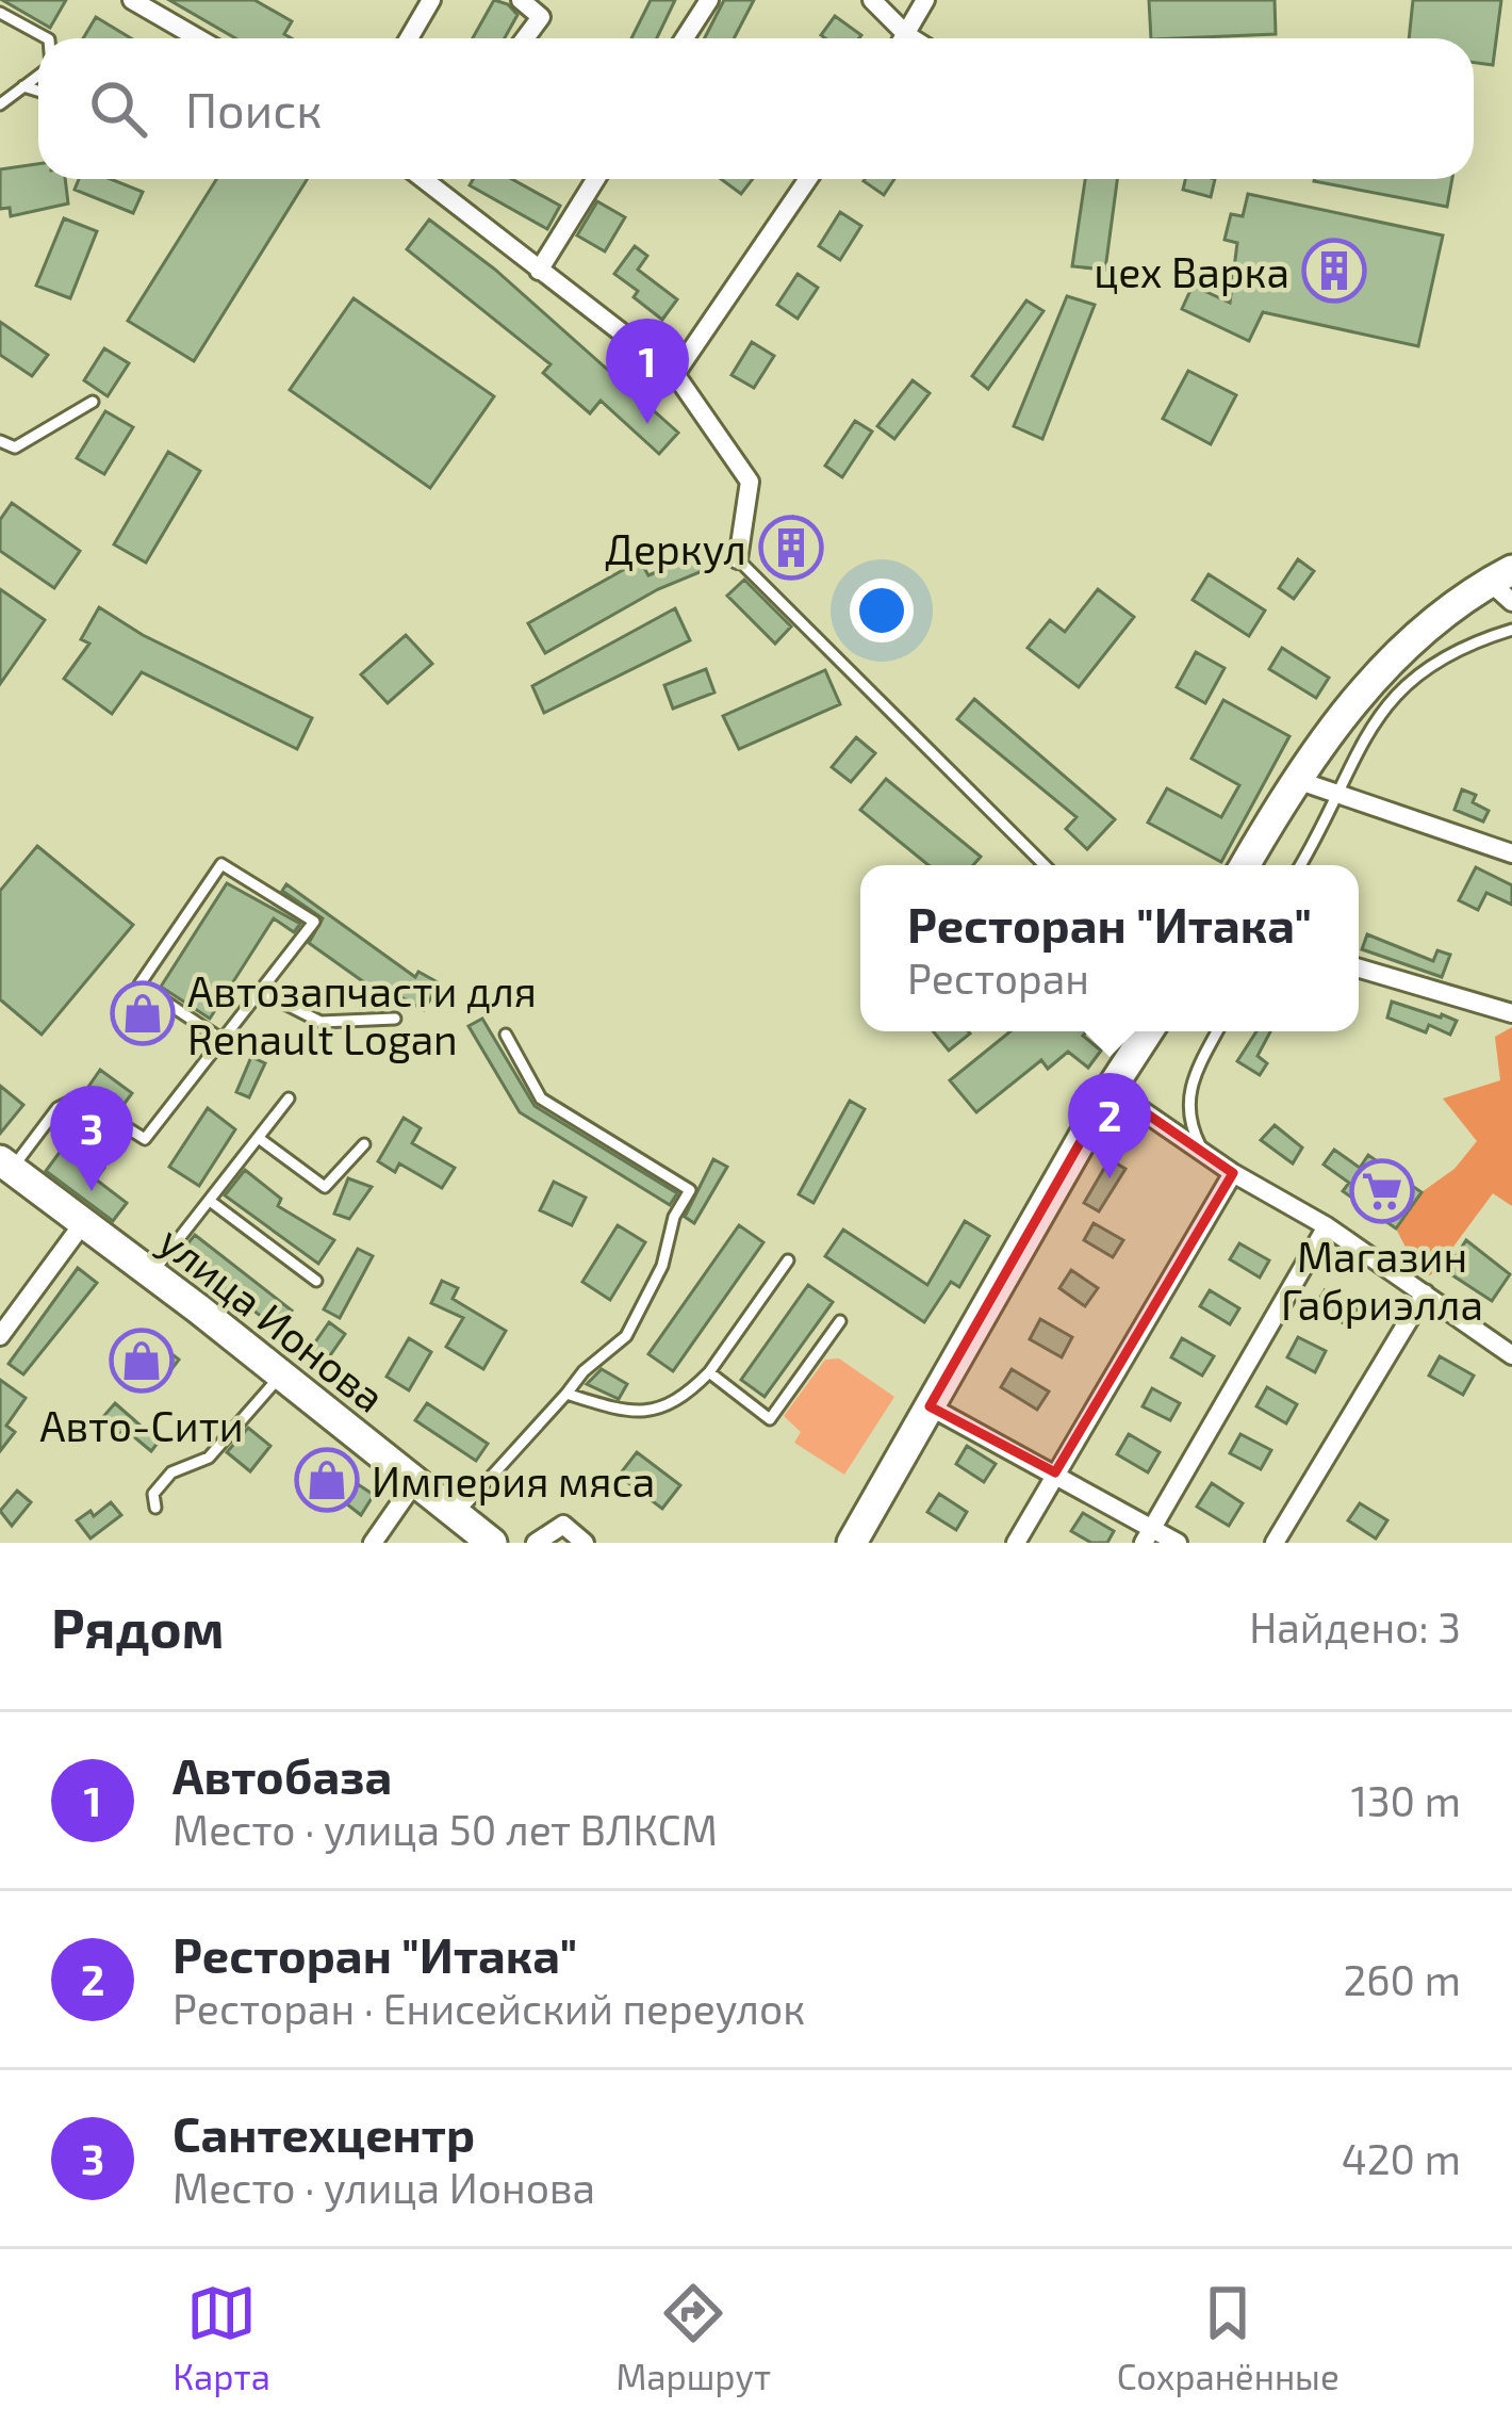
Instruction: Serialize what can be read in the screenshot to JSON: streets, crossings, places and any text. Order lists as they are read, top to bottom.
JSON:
{
  "streets": {
    "main road": ["улица Ионова"]
  },
  "places": {
    "building": ["цех Варка", "Деркул"],
    "shop": ["Автозапчасти для Renault Logan", "Авто-Сити", "Империя мяса"],
    "supermarket": ["Магазин Габриэлла"]
  },
  "page": {
    "search": "Поиск",
    "pins": ["1", "2", "3"],
    "popup": ["Ресторан \"Итака\"", "Ресторан"],
    "heading": ["Рядом", "Найдено: 3"],
    "list": [
      {
        "mark": "1",
        "name": "Автобаза",
        "note": "Место · улица 50 лет ВЛКСМ",
        "value": "130 m"
      },
      {
        "mark": "2",
        "name": "Ресторан \"Итака\"",
        "note": "Ресторан · Енисейский переулок",
        "value": "260 m"
      },
      {
        "mark": "3",
        "name": "Сантехцентр",
        "note": "Место · улица Ионова",
        "value": "420 m"
      }
    ],
    "nav": ["Карта", "Маршрут", "Сохранённые"]
  }
}
